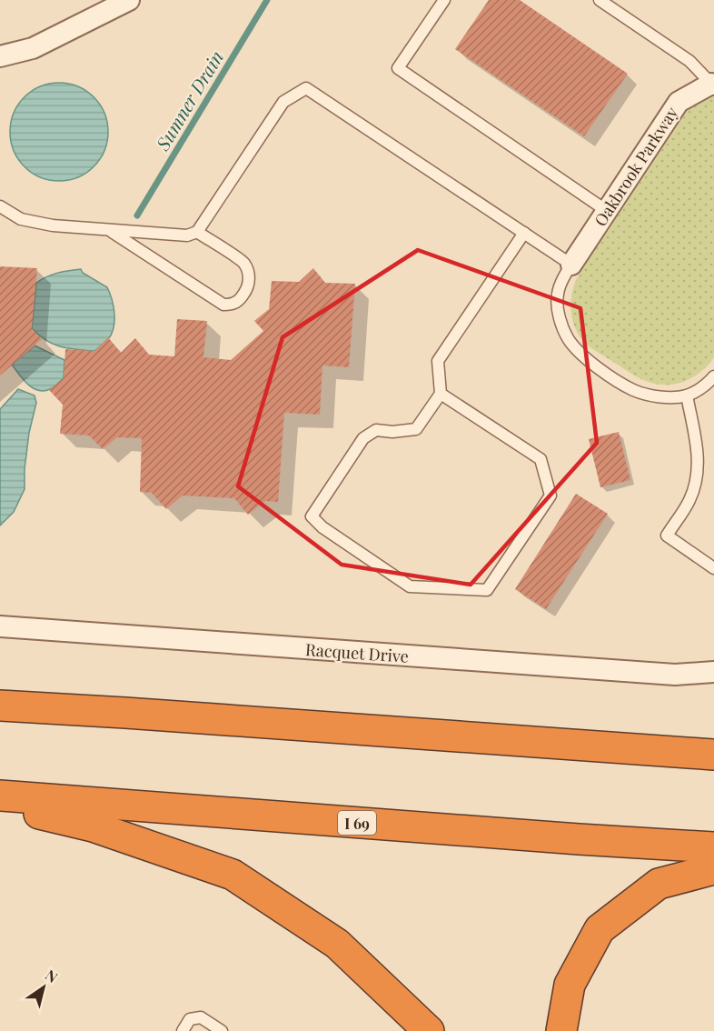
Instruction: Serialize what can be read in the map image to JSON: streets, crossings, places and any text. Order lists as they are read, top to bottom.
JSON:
{
  "streets": {
    "highway": ["I 69"],
    "street": ["Oakbrook Parkway", "Racquet Drive"]
  },
  "water": ["Sumner Drain"],
  "north": "top right"
}
